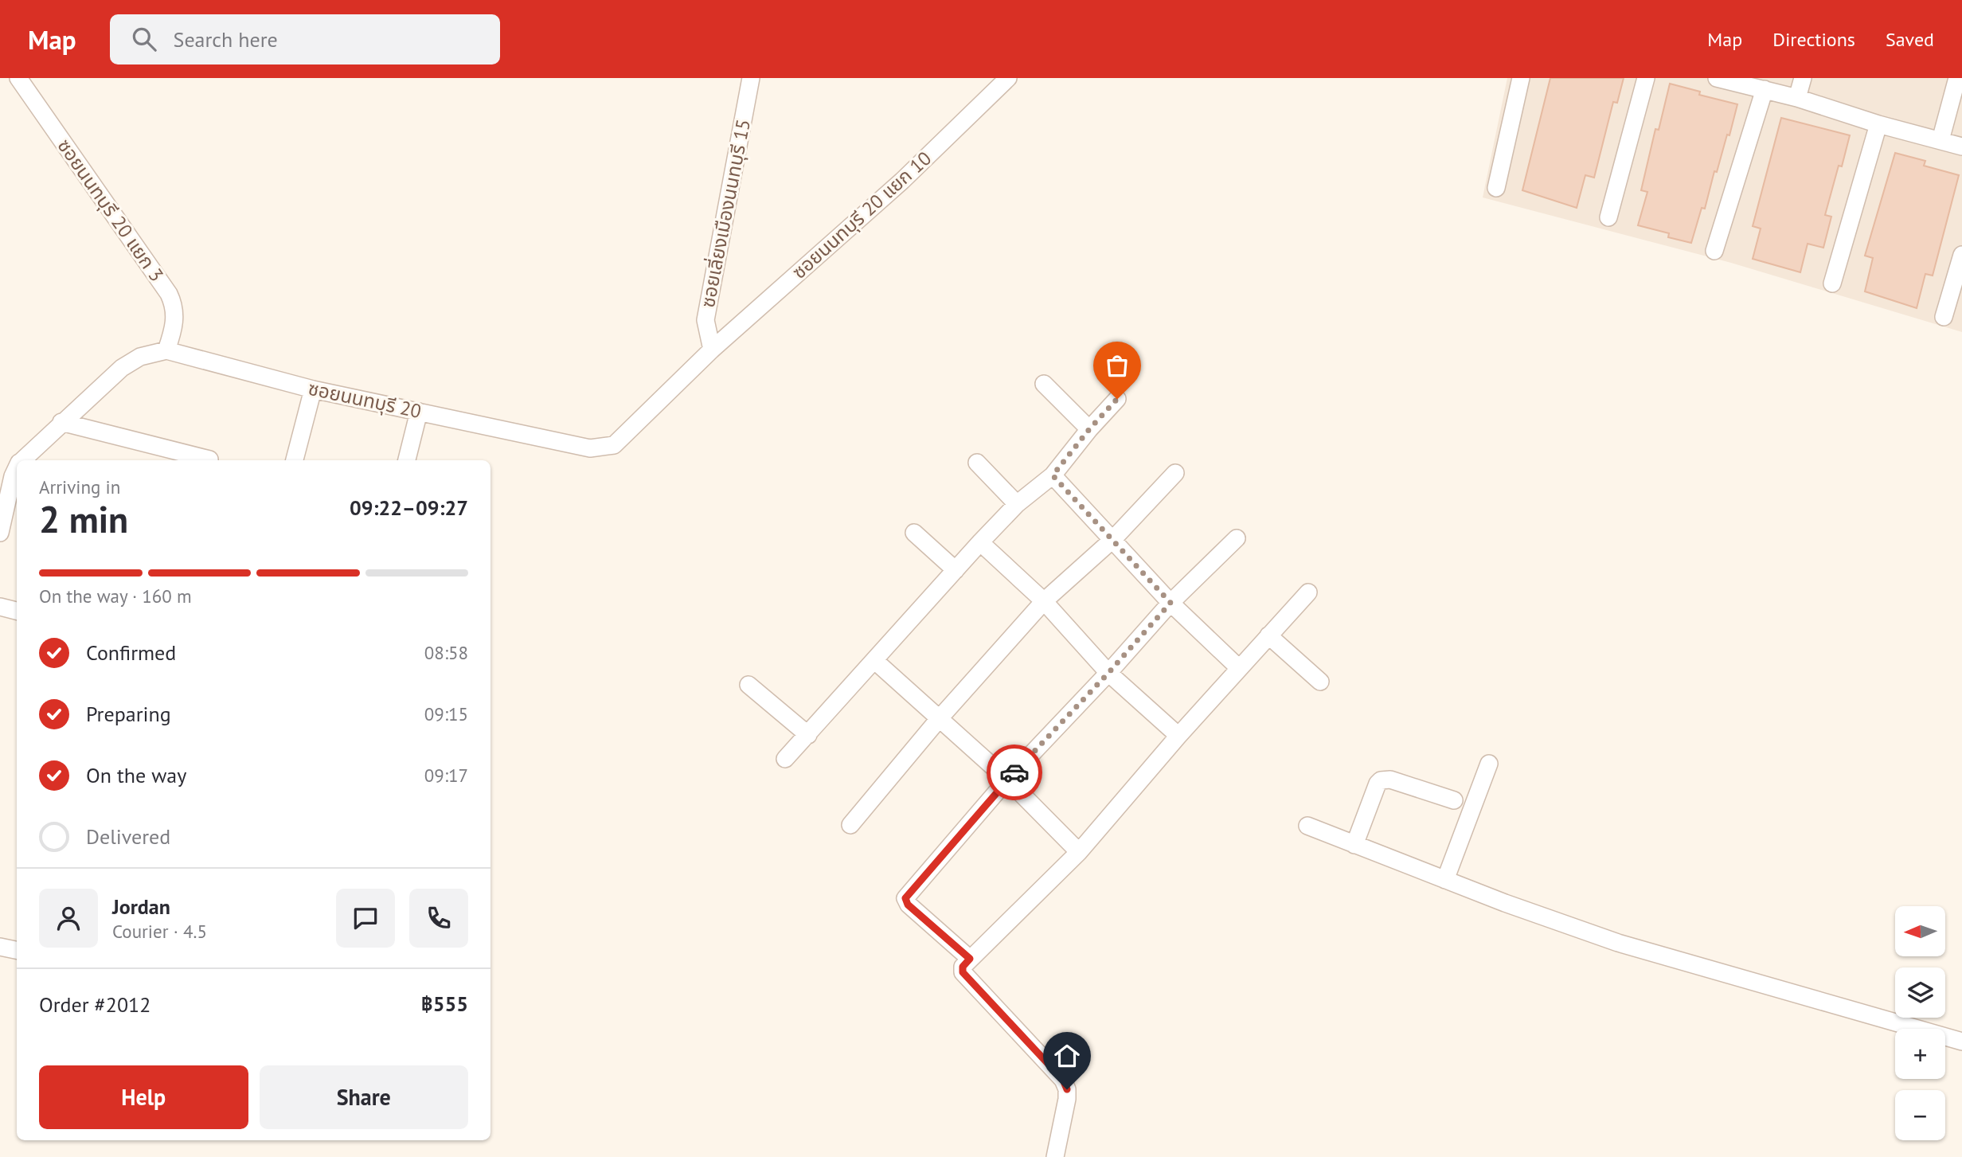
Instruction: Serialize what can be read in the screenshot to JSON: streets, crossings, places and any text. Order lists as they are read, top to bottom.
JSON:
{
  "streets": {
    "street": [
      "ซอยนนทบุรี 20 แยก 3",
      "ซอยเลี่ยงเมืองนนทบุรี 15",
      "ซอยนนทบุรี 20 แยก 10",
      "ซอยนนทบุรี 20"
    ]
  },
  "crossings": [
    ["ซอยนนทบุรี 20 แยก 3", "ซอยนนทบุรี 20"],
    ["ซอยเลี่ยงเมืองนนทบุรี 15", "ซอยนนทบุรี 20 แยก 10"],
    ["ซอยเลี่ยงเมืองนนทบุรี 15", "ซอยนนทบุรี 20"],
    ["ซอยนนทบุรี 20 แยก 10", "ซอยนนทบุรี 20"]
  ],
  "north": "left",
  "page": {
    "header": "Map",
    "search": "Search here",
    "nav": ["Map", "Directions", "Saved"],
    "heading": ["2 min", "Arriving in", "09:22–09:27"],
    "panel": [
      "Jordan",
      "Courier · 4.5",
      "Order #2012",
      "฿555"
    ],
    "bar": "On the way · 160 m",
    "list": [
      ["Confirmed", "08:58"],
      ["Preparing", "09:15"],
      ["On the way", "09:17"],
      "Delivered"
    ],
    "map_buttons": ["+", "−"],
    "buttons": ["Help", "Share"]
  }
}
